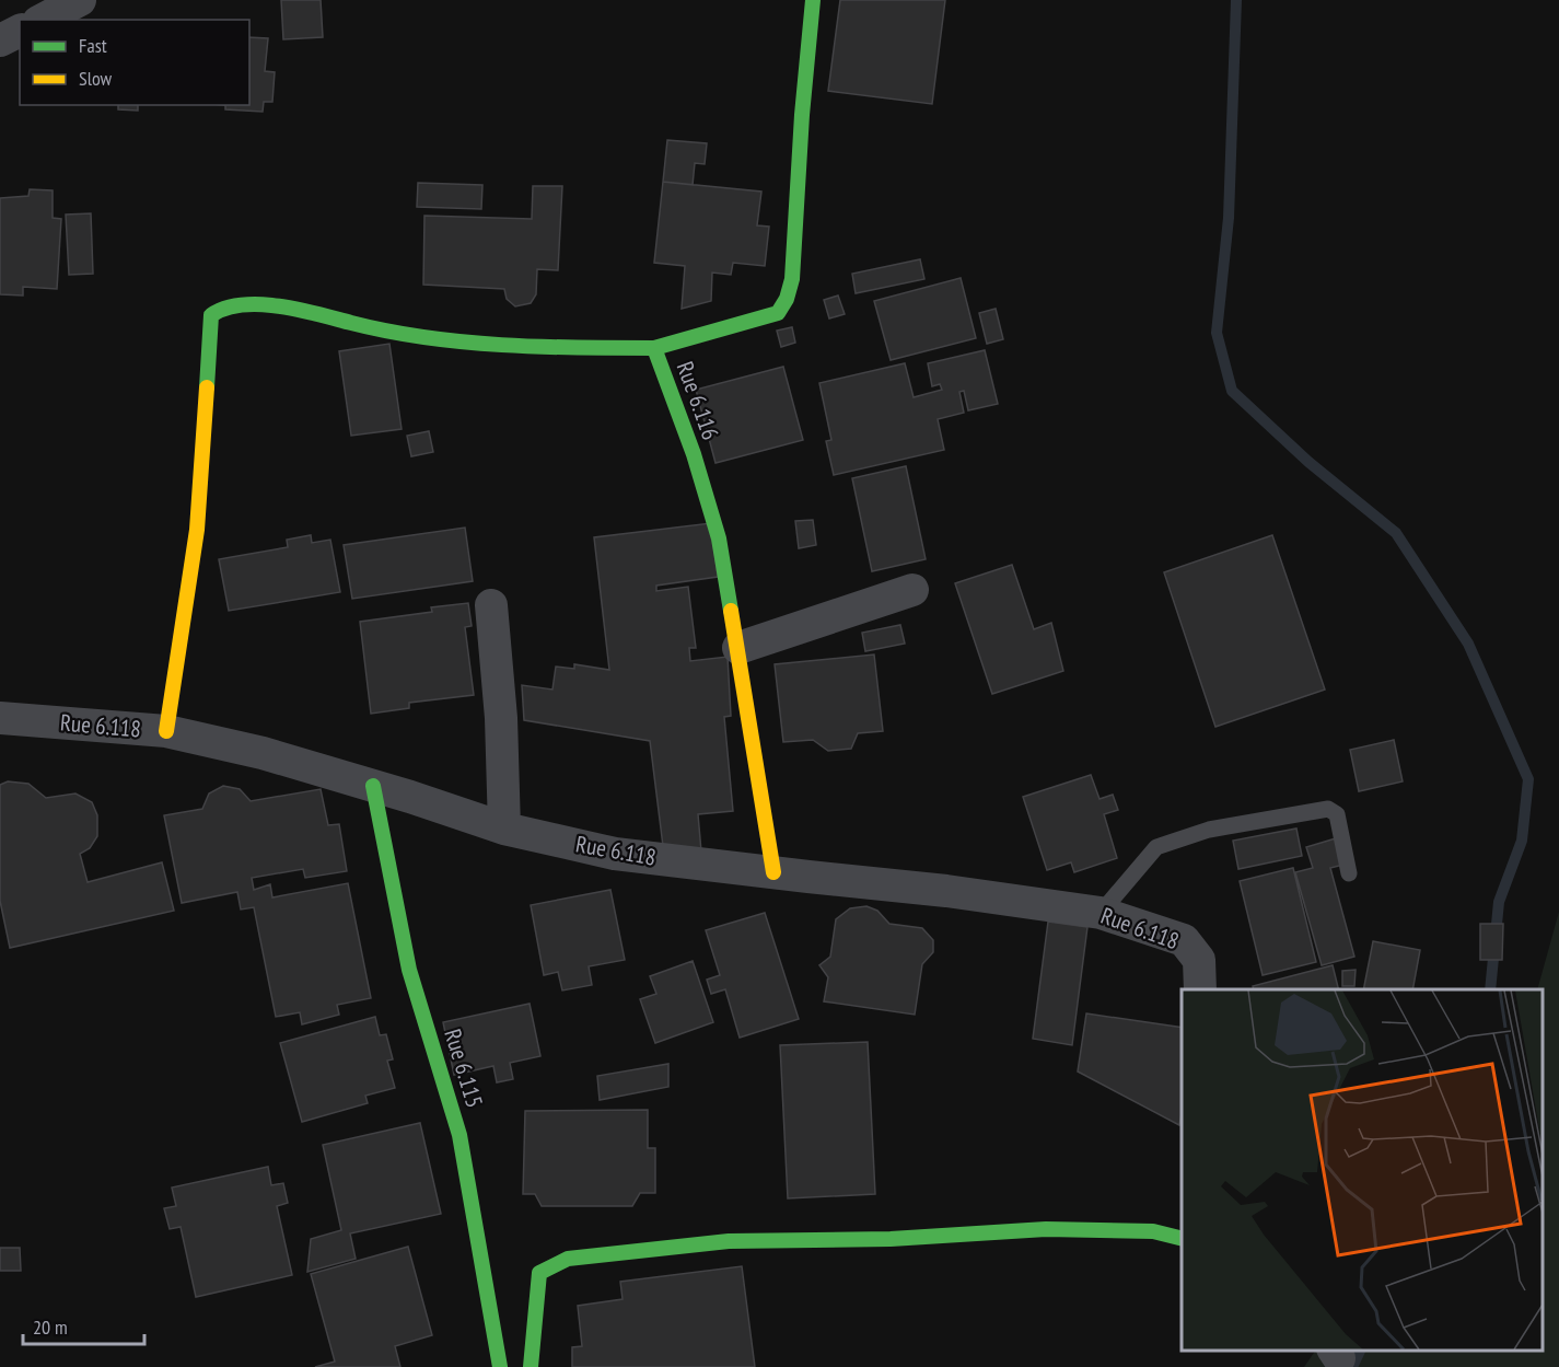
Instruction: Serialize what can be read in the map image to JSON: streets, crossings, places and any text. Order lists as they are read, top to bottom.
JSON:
{
  "streets": {
    "street": ["Rue 6.116", "Rue 6.118", "Rue 6.115"]
  },
  "crossings": [
    ["Rue 6.116", "Rue 6.118"],
    ["Rue 6.118", "Rue 6.115"]
  ],
  "legend": ["Fast", "Slow"],
  "scale_bar": "20 m"
}
